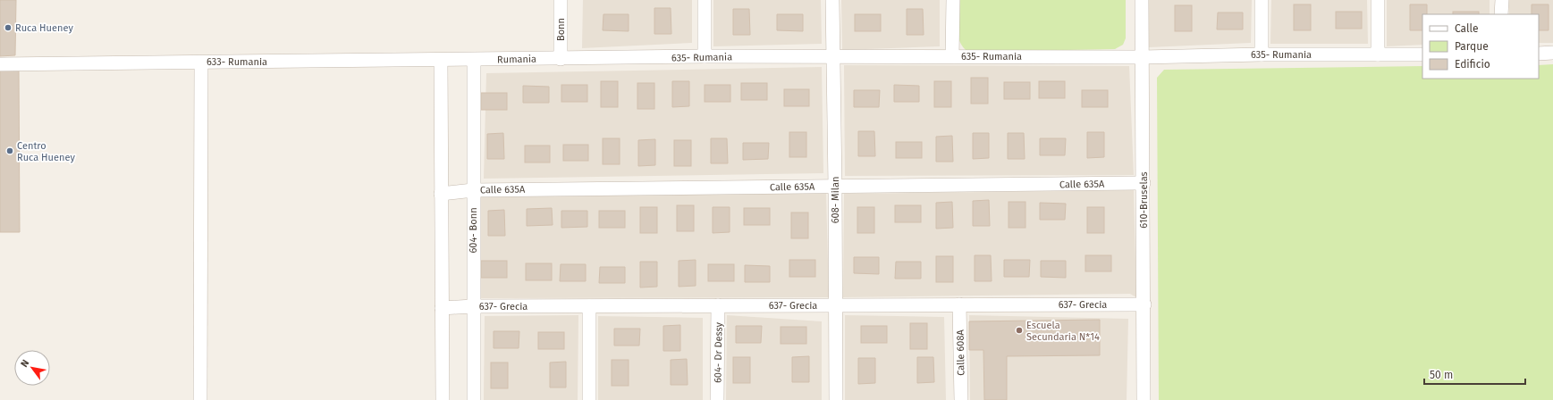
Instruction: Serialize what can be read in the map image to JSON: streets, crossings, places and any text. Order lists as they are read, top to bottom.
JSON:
{
  "streets": {
    "street": [
      "Bonn",
      "635- Rumania",
      "Rumania",
      "633- Rumania",
      "Calle 635A",
      "608- Milan",
      "610-Bruselas",
      "604- Bonn",
      "637- Grecia",
      "604- Dr Dessy",
      "Calle 608A"
    ]
  },
  "crossings": [
    ["Bonn", "635- Rumania"],
    ["Bonn", "Rumania"],
    ["635- Rumania", "Rumania"],
    ["635- Rumania", "608- Milan"],
    ["635- Rumania", "610-Bruselas"],
    ["Rumania", "633- Rumania"],
    ["Rumania", "604- Bonn"],
    ["633- Rumania", "604- Bonn"],
    ["Calle 635A", "608- Milan"],
    ["Calle 635A", "610-Bruselas"],
    ["Calle 635A", "604- Bonn"],
    ["608- Milan", "637- Grecia"],
    ["610-Bruselas", "637- Grecia"],
    ["604- Bonn", "637- Grecia"],
    ["637- Grecia", "604- Dr Dessy"],
    ["637- Grecia", "Calle 608A"]
  ],
  "places": ["Ruca Hueney", "Centro Ruca Hueney", "Escuela Secundaria N*14"],
  "legend": ["Calle", "Parque", "Edificio"],
  "scale_bar": "50 m",
  "north": "top left"
}
